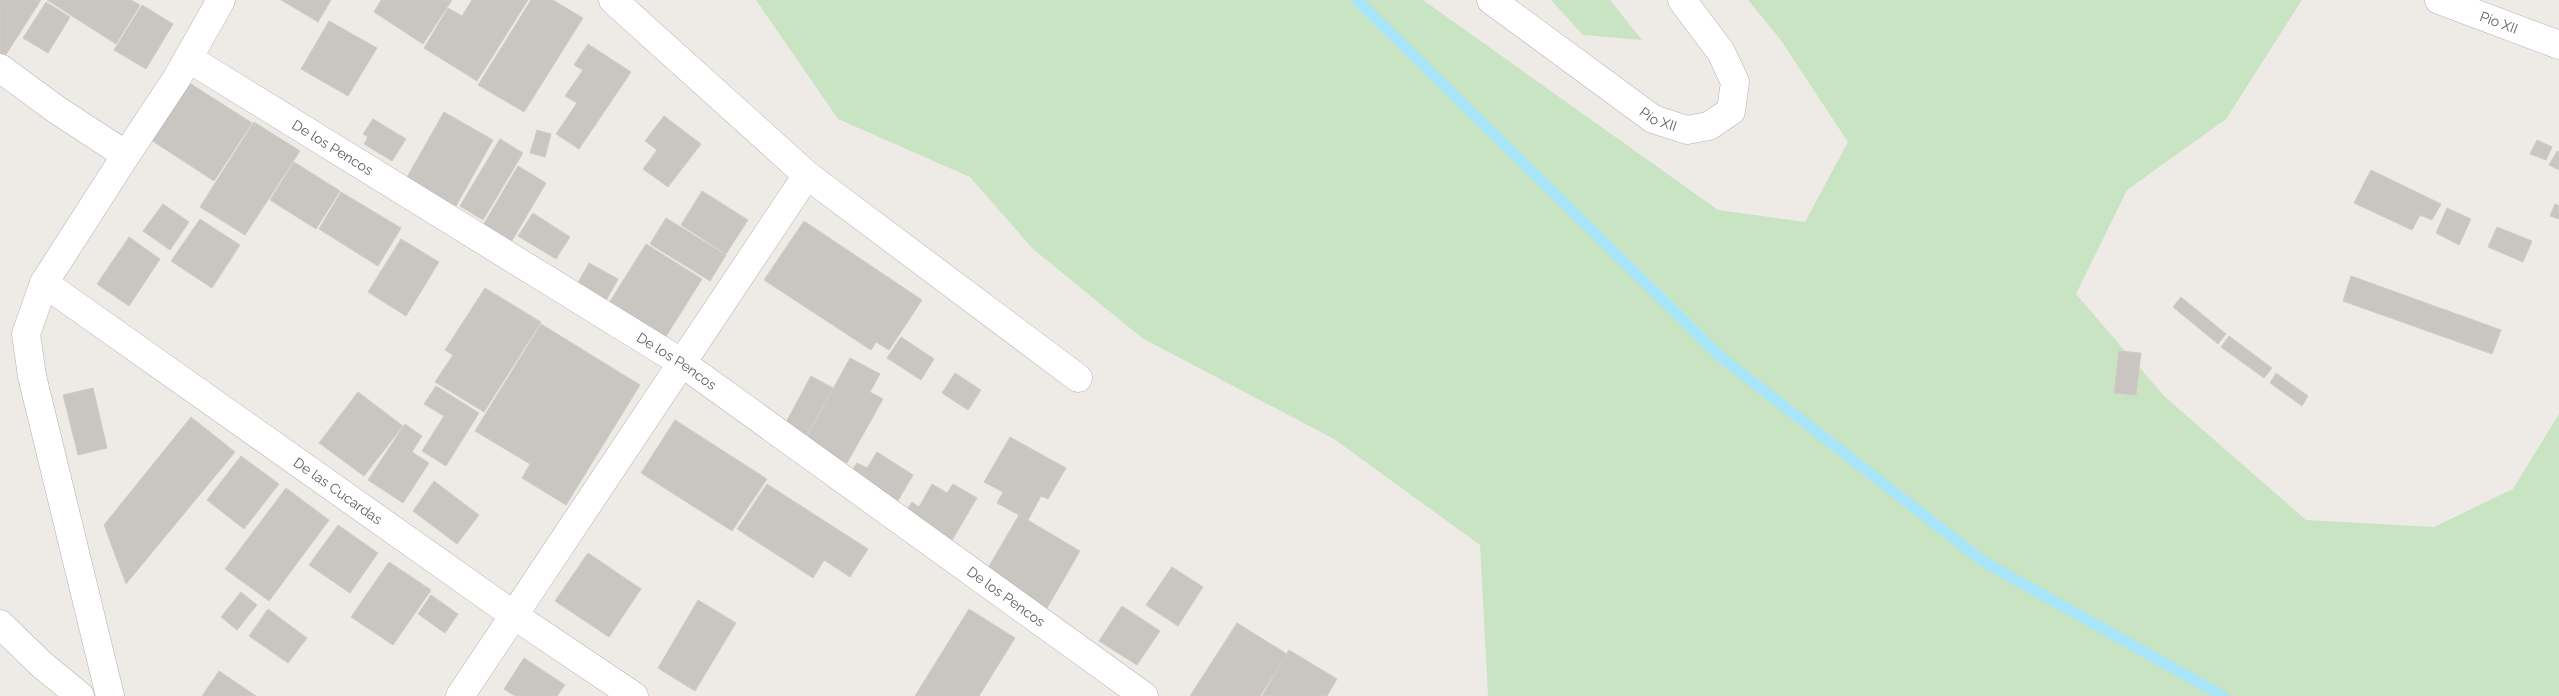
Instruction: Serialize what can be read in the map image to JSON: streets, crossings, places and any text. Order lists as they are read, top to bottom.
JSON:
{
  "streets": {
    "street": ["Pío XII", "De los Pencos", "De las Cucardas"]
  }
}
